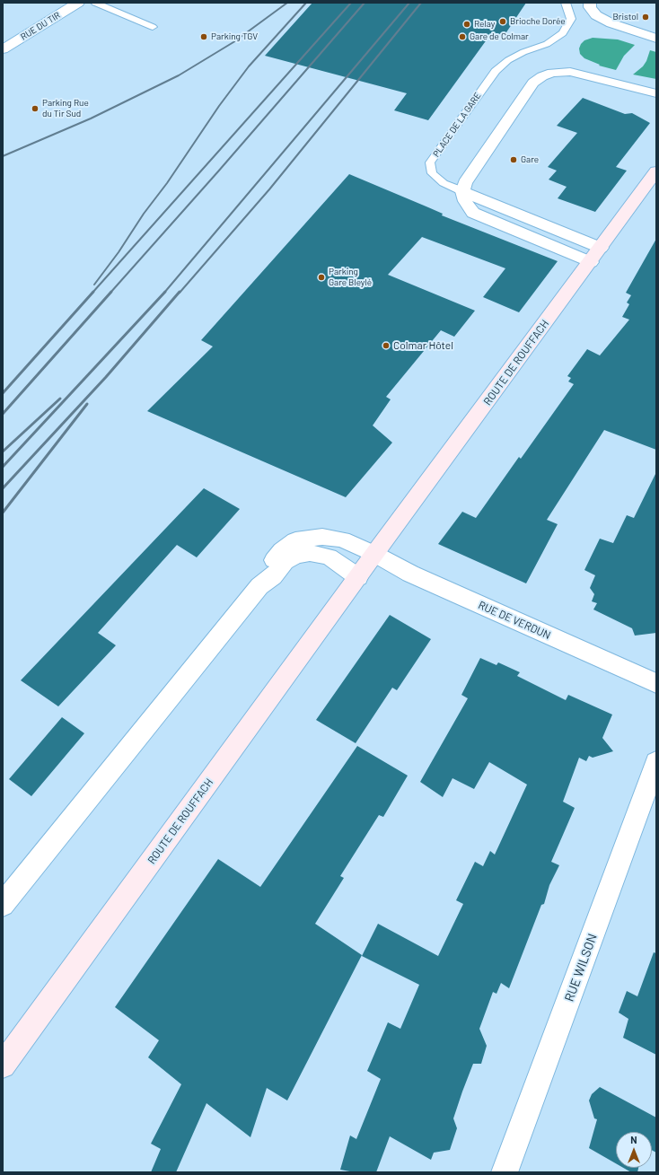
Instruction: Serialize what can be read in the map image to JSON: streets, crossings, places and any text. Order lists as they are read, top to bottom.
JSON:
{
  "streets": {
    "main road": ["ROUTE DE ROUFFACH"],
    "street": [
      "RUE DU TIR",
      "PLACE DE LA GARE",
      "RUE DE VERDUN",
      "RUE WILSON"
    ]
  },
  "crossings": [
    ["PLACE DE LA GARE", "ROUTE DE ROUFFACH"],
    ["ROUTE DE ROUFFACH", "RUE DE VERDUN"]
  ],
  "places": [
    "Bristol",
    "Brioche Dorée",
    "Relay",
    "Parking TGV",
    "Gare de Colmar",
    "Parking Rue du Tir Sud",
    "Gare",
    "Parking Gare Bleylé",
    "Colmar Hôtel"
  ],
  "north": "top"
}
